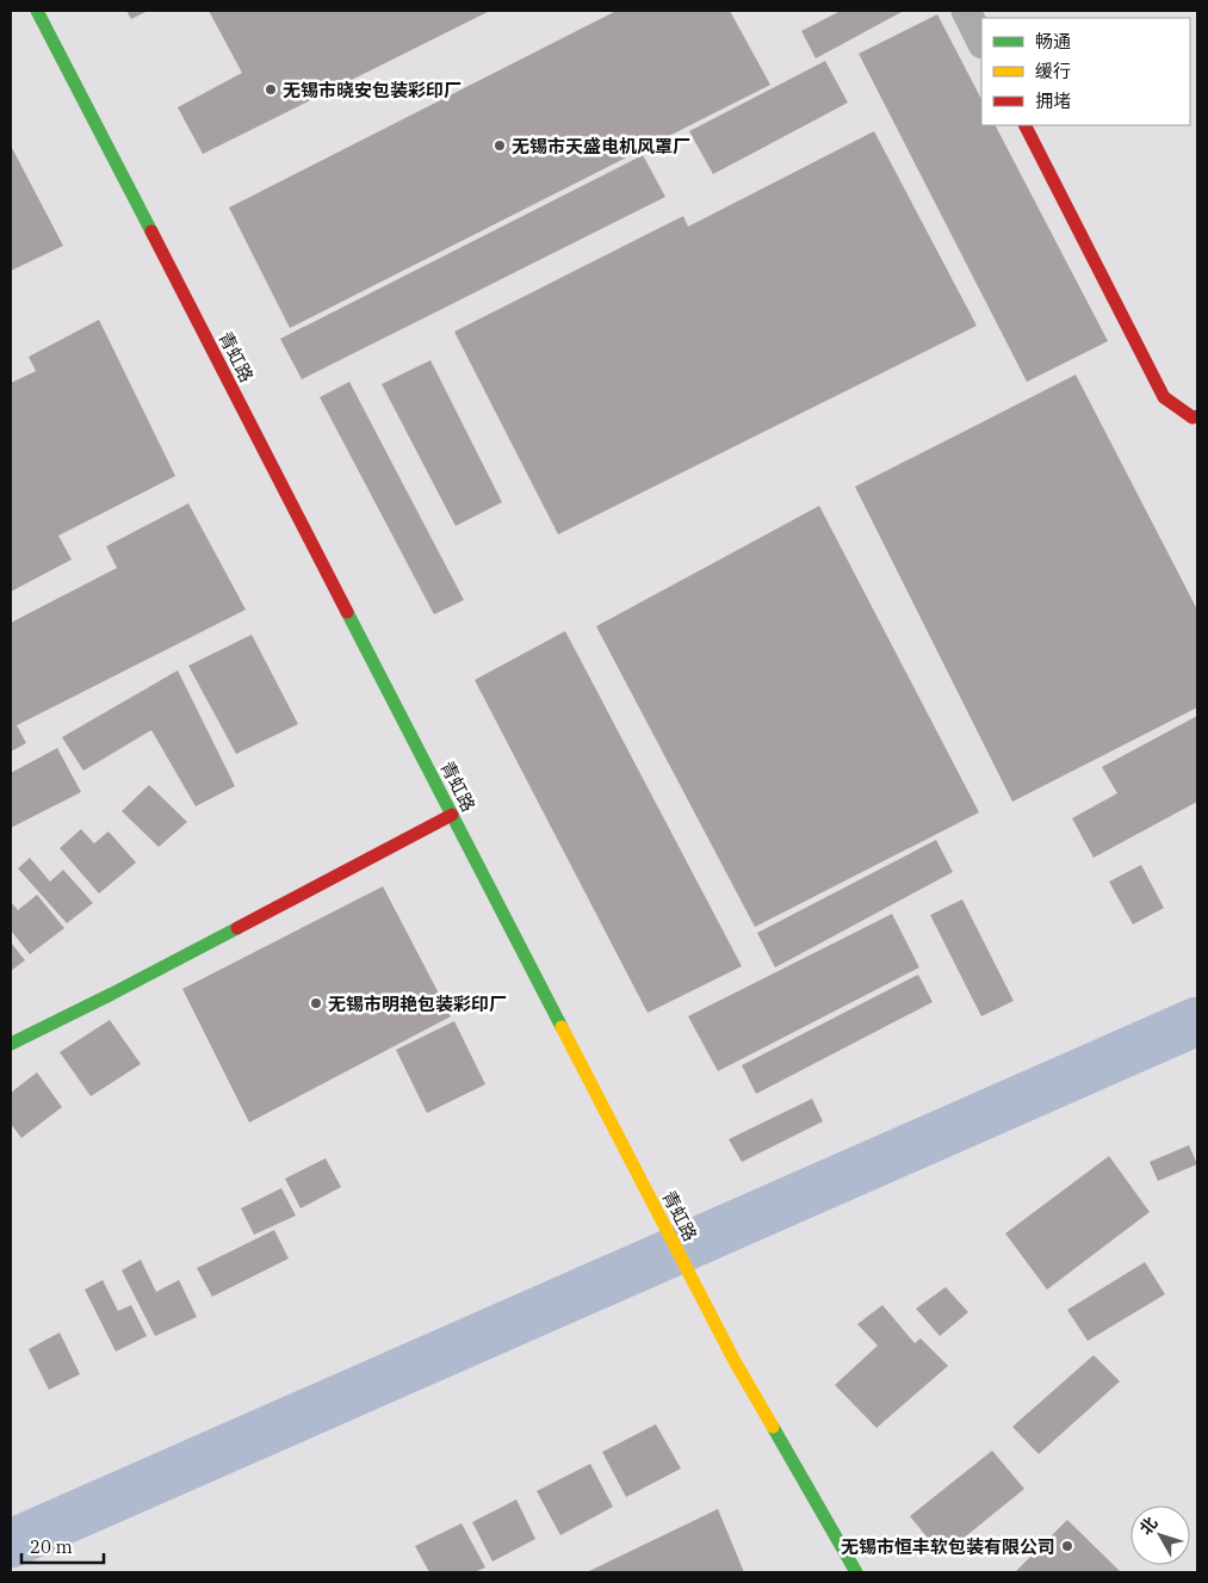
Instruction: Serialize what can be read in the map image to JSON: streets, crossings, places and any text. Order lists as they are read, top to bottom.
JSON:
{
  "streets": {
    "street": ["青虹路"]
  },
  "places": [
    "无锡市晓安包装彩印厂",
    "无锡市天盛电机风罩厂",
    "无锡市明艳包装彩印厂",
    "无锡市恒丰软包装有限公司"
  ],
  "legend": ["畅通", "缓行", "拥堵"],
  "scale_bar": "20 m",
  "north": "top left"
}
